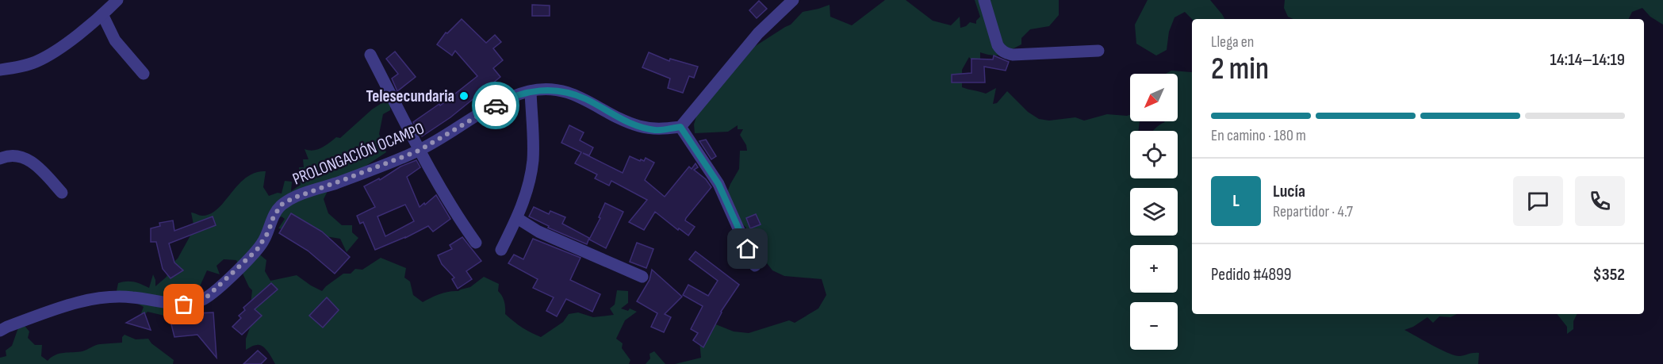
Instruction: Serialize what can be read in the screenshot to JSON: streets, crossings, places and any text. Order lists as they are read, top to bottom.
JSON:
{
  "streets": {
    "street": ["PROLONGACIÓN OCAMPO"]
  },
  "places": ["Telesecundaria"],
  "north": "bottom left",
  "page": {
    "heading": ["2 min", "Llega en", "14:14–14:19"],
    "panel": [
      "Lucía",
      "Repartidor · 4.7",
      "Pedido #4899",
      "$352"
    ],
    "map_buttons": ["+", "−"],
    "bar": "En camino · 180 m",
    "round": "L"
  }
}
